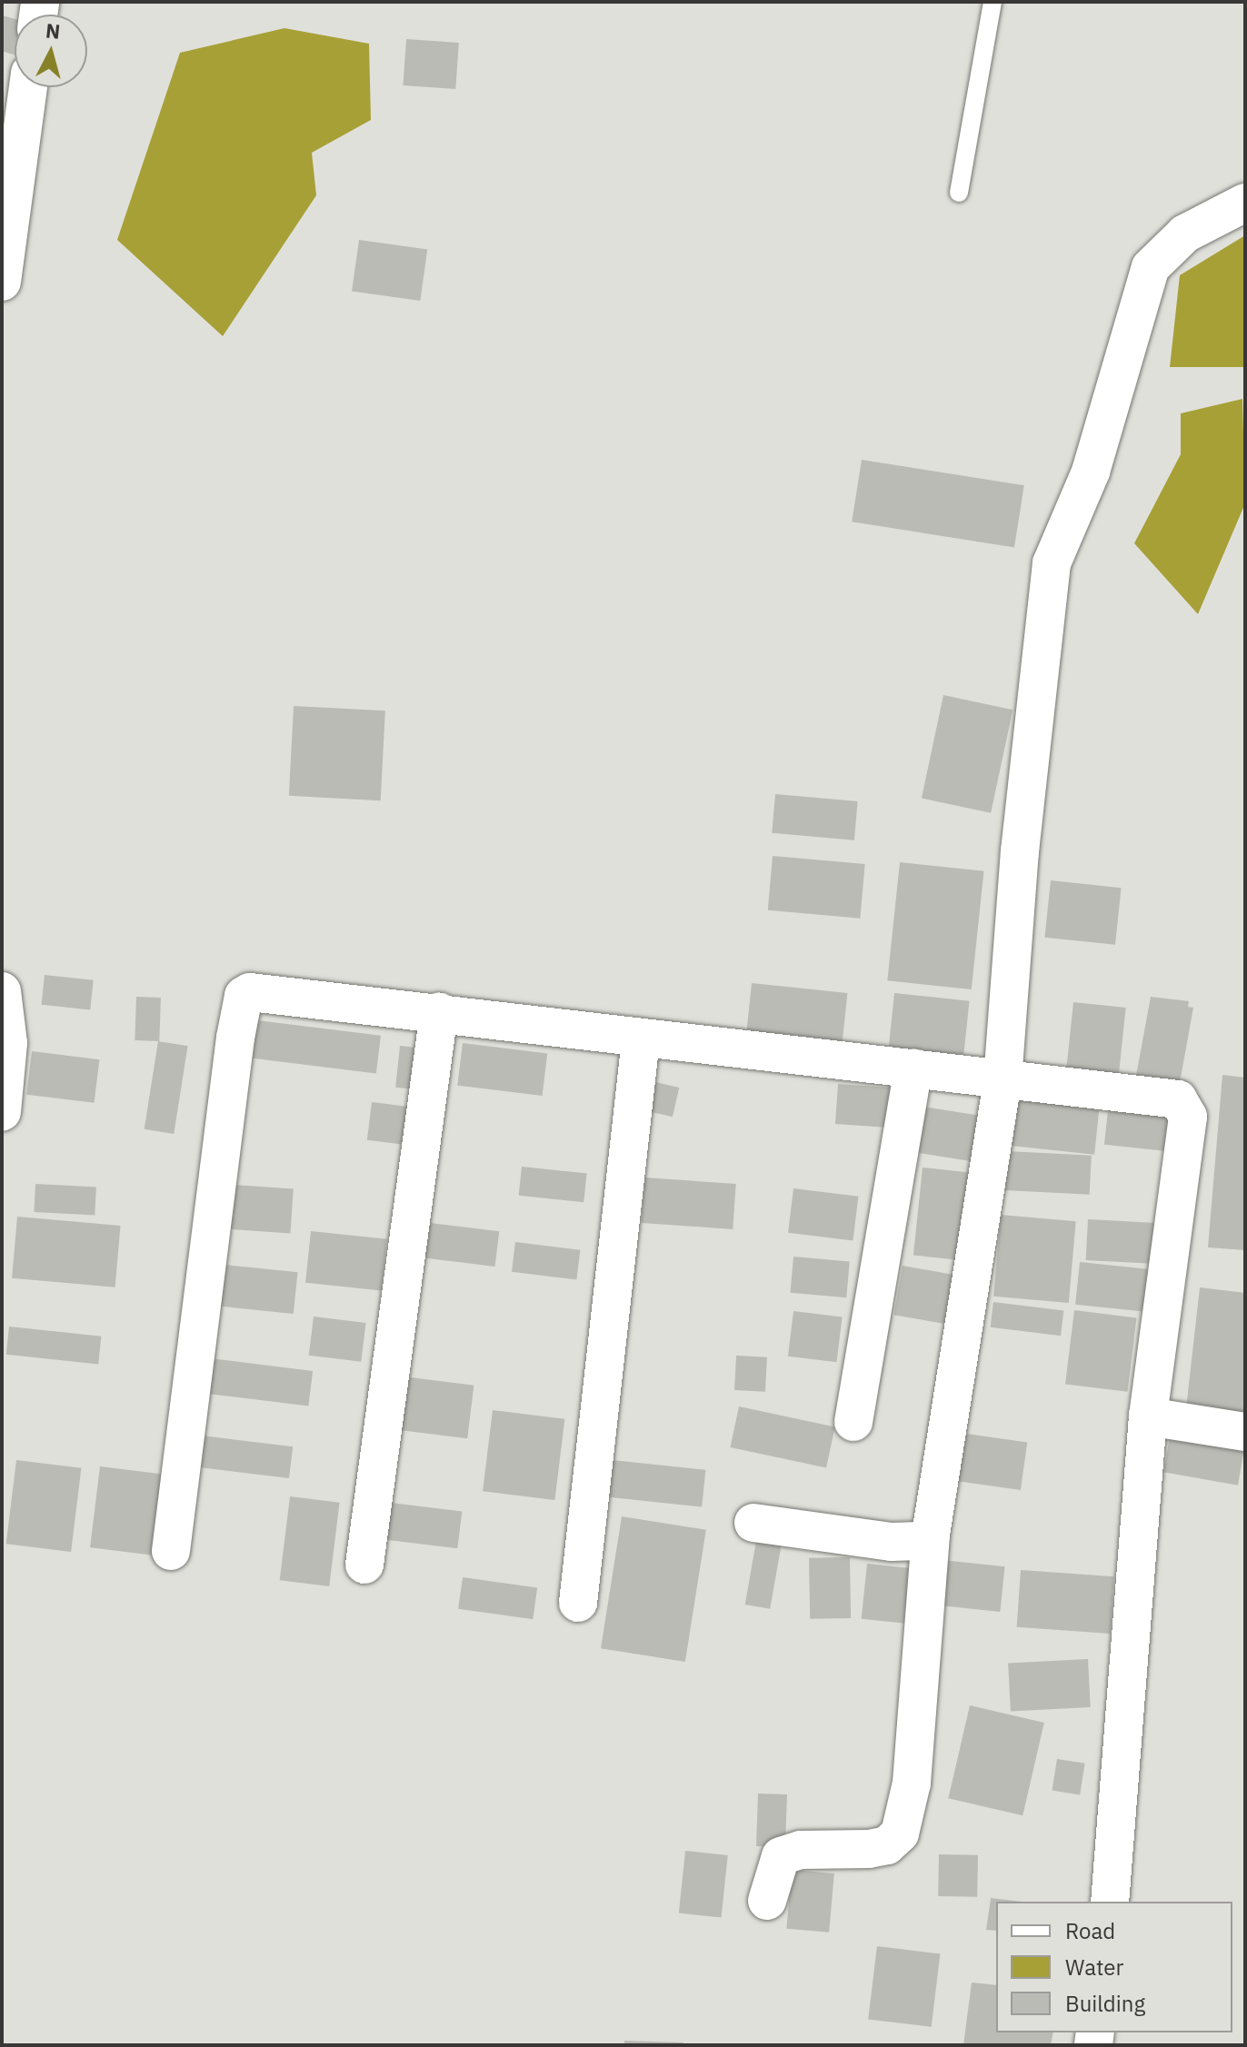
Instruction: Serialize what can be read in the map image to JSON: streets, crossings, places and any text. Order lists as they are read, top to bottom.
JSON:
{
  "legend": ["Road", "Water", "Building"],
  "north": "top"
}
